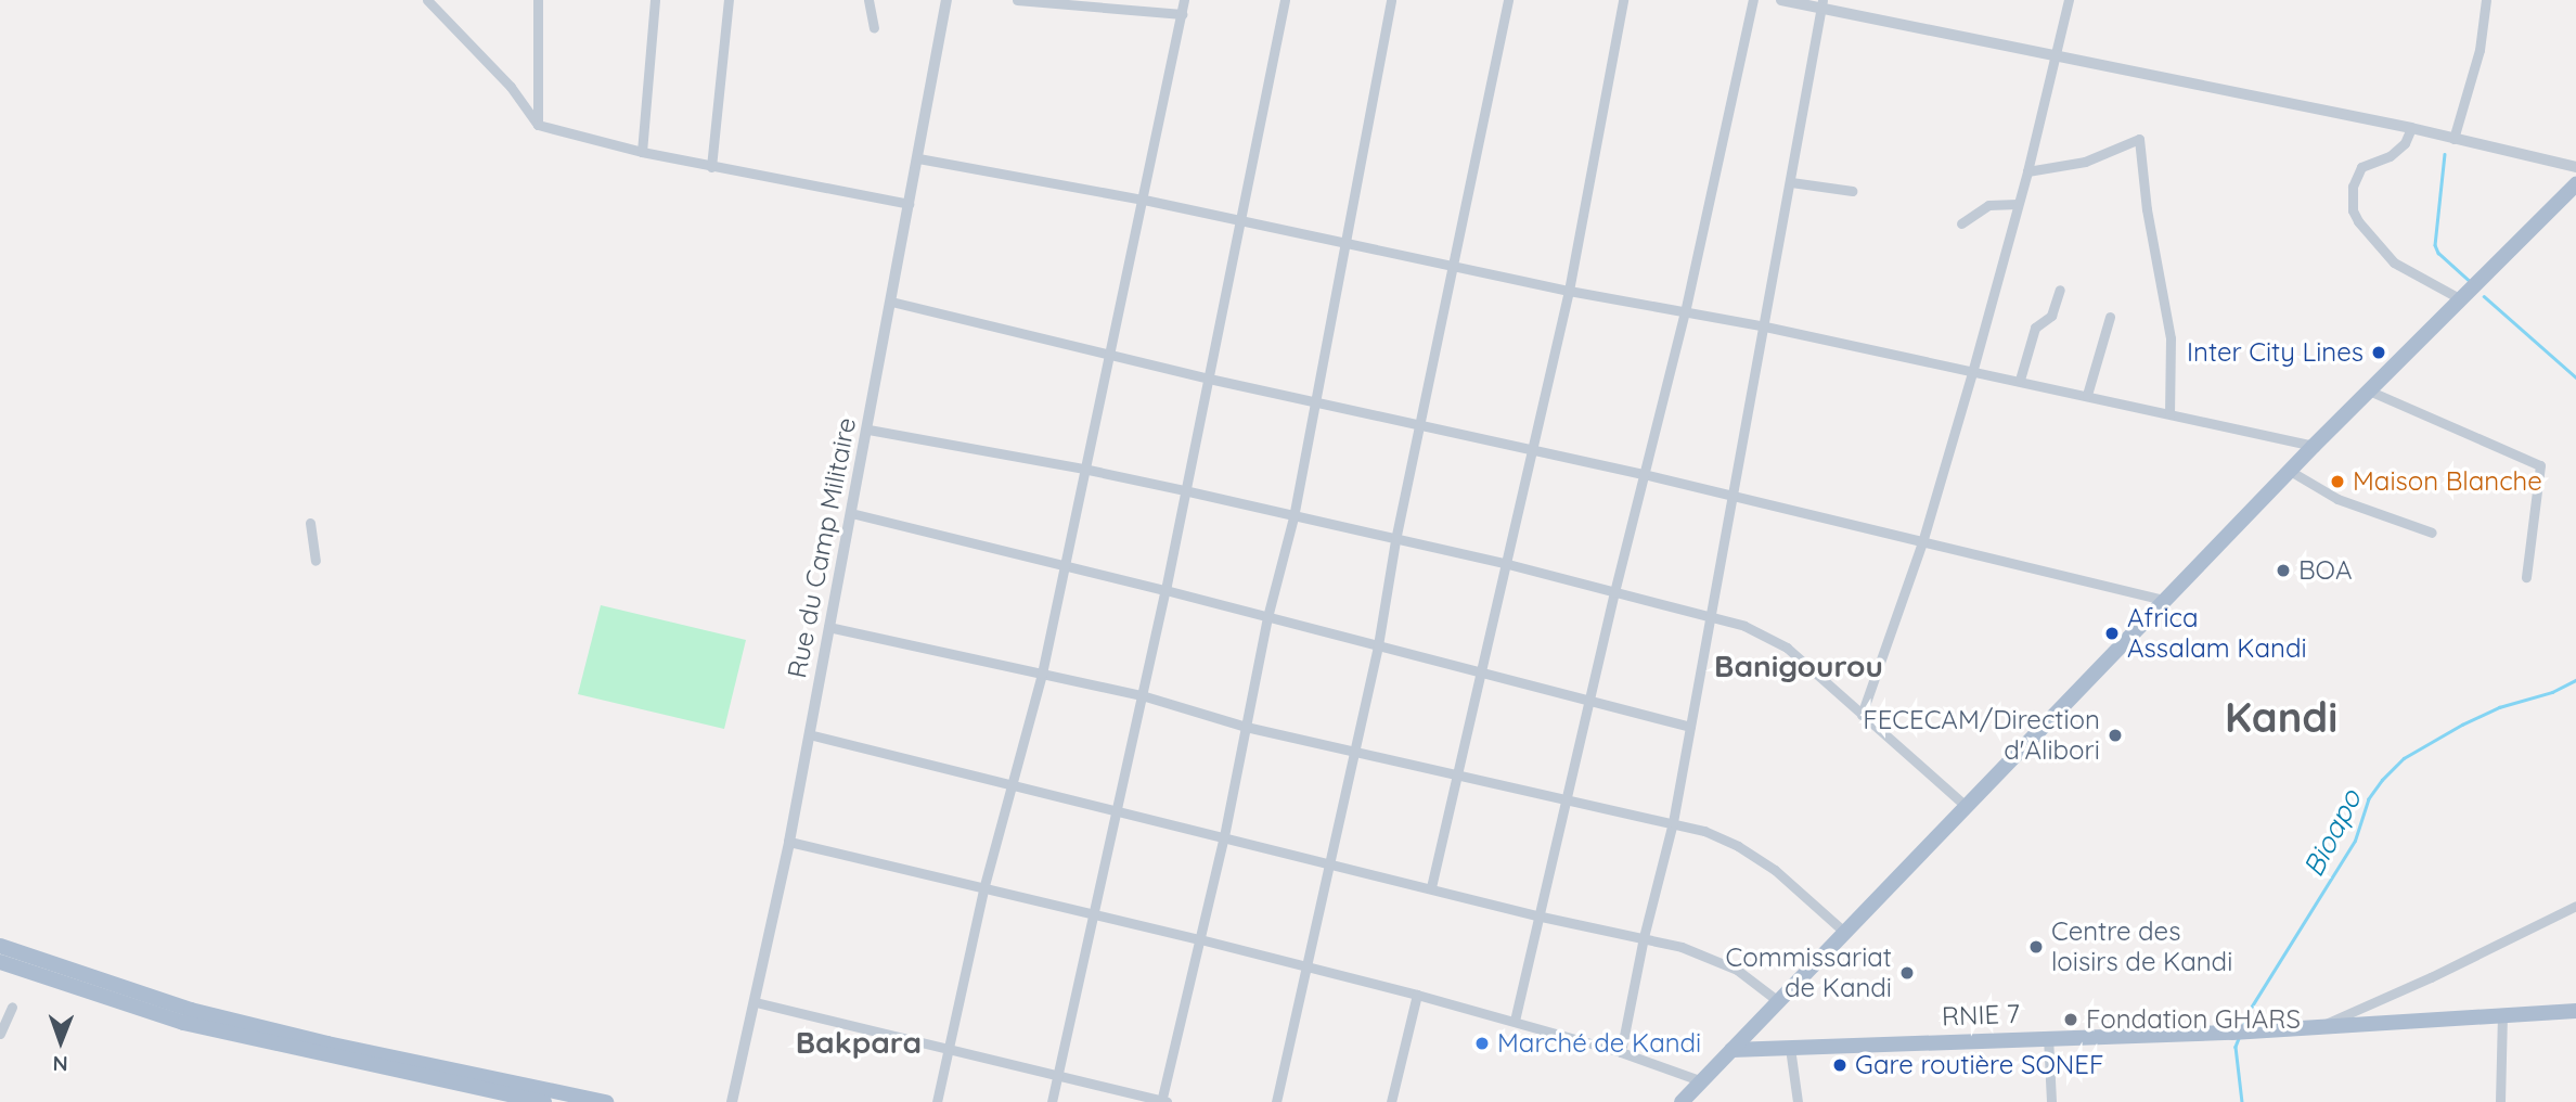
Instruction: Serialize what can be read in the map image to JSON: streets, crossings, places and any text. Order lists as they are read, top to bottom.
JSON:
{
  "streets": {
    "main road": ["RNIE 7"],
    "street": ["Rue du Camp Militaire"]
  },
  "districts": ["Banigourou", "Kandi", "Bakpara"],
  "water": ["Bioapo"],
  "places": [
    "Inter City Lines",
    "Maison Blanche",
    "BOA",
    "Africa Assalam Kandi",
    "FECECAM/Direction d'Alibori",
    "Centre des loisirs de Kandi",
    "Commissariat de Kandi",
    "Fondation GHARS",
    "Marché de Kandi",
    "Gare routière SONEF"
  ],
  "north": "bottom"
}
